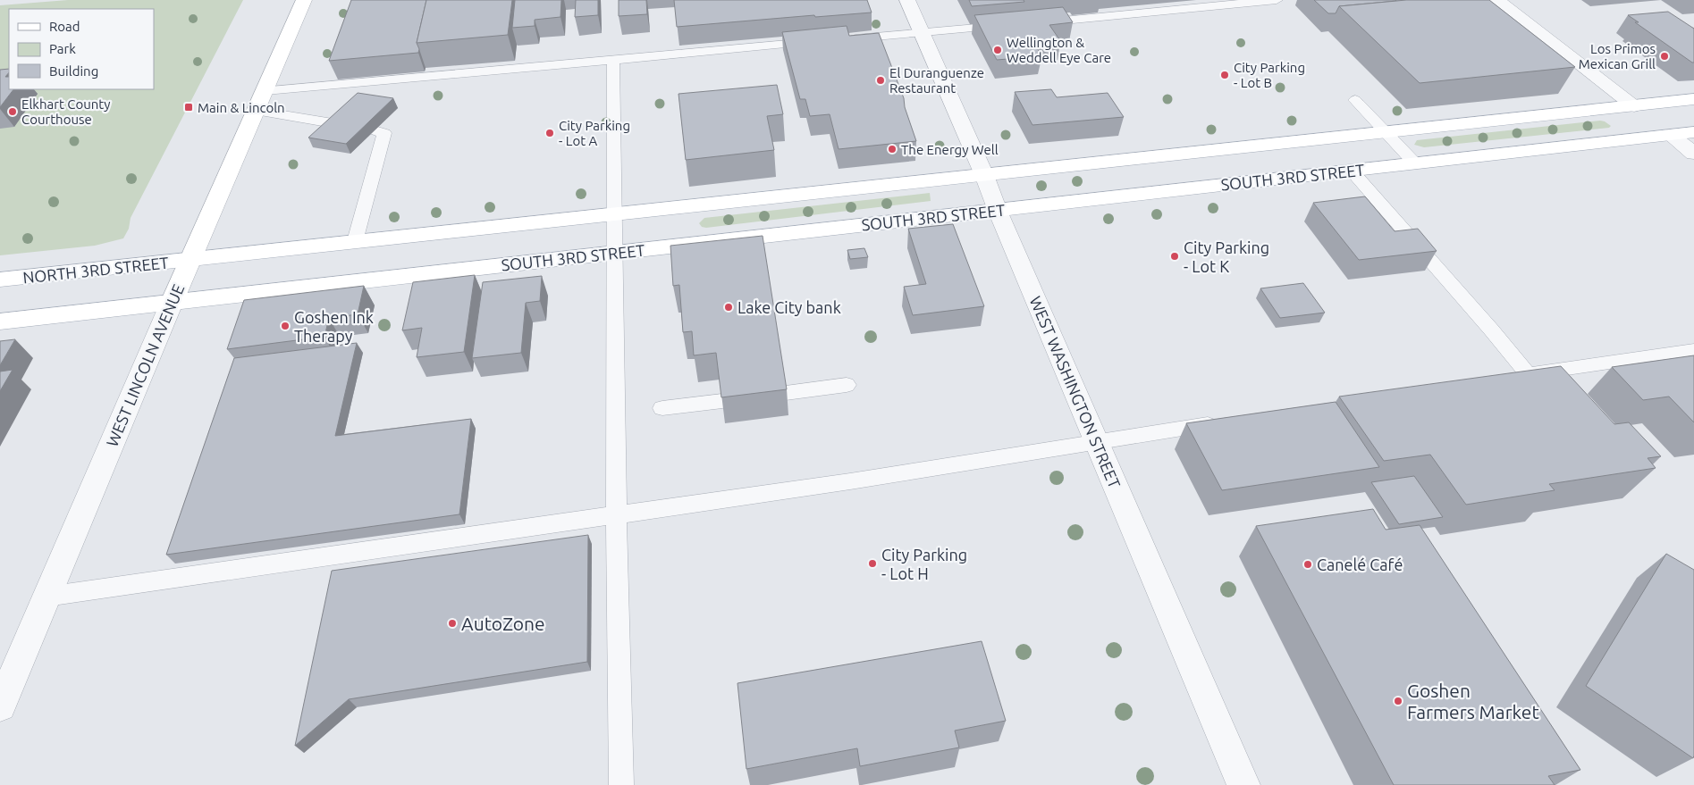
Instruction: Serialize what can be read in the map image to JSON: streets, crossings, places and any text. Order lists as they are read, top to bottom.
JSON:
{
  "streets": {
    "main road": ["SOUTH 3RD STREET", "NORTH 3RD STREET", "WEST LINCOLN AVENUE"],
    "street": ["WEST WASHINGTON STREET"]
  },
  "crossings": [
    ["SOUTH 3RD STREET", "WEST LINCOLN AVENUE"],
    ["SOUTH 3RD STREET", "WEST WASHINGTON STREET"],
    ["NORTH 3RD STREET", "WEST LINCOLN AVENUE"]
  ],
  "places": {
    "other": [
      "Wellington & Weddell Eye Care",
      "Los Primos Mexican Grill",
      "City Parking - Lot B",
      "El Duranguenze Restaurant",
      "Elkhart County Courthouse",
      "City Parking - Lot A",
      "The Energy Well",
      "City Parking - Lot K",
      "Lake City bank",
      "Goshen Ink Therapy",
      "City Parking - Lot H",
      "Canelé Café",
      "AutoZone",
      "Goshen Farmers Market"
    ],
    "transit": ["Main & Lincoln"]
  },
  "legend": ["Road", "Park", "Building"]
}
